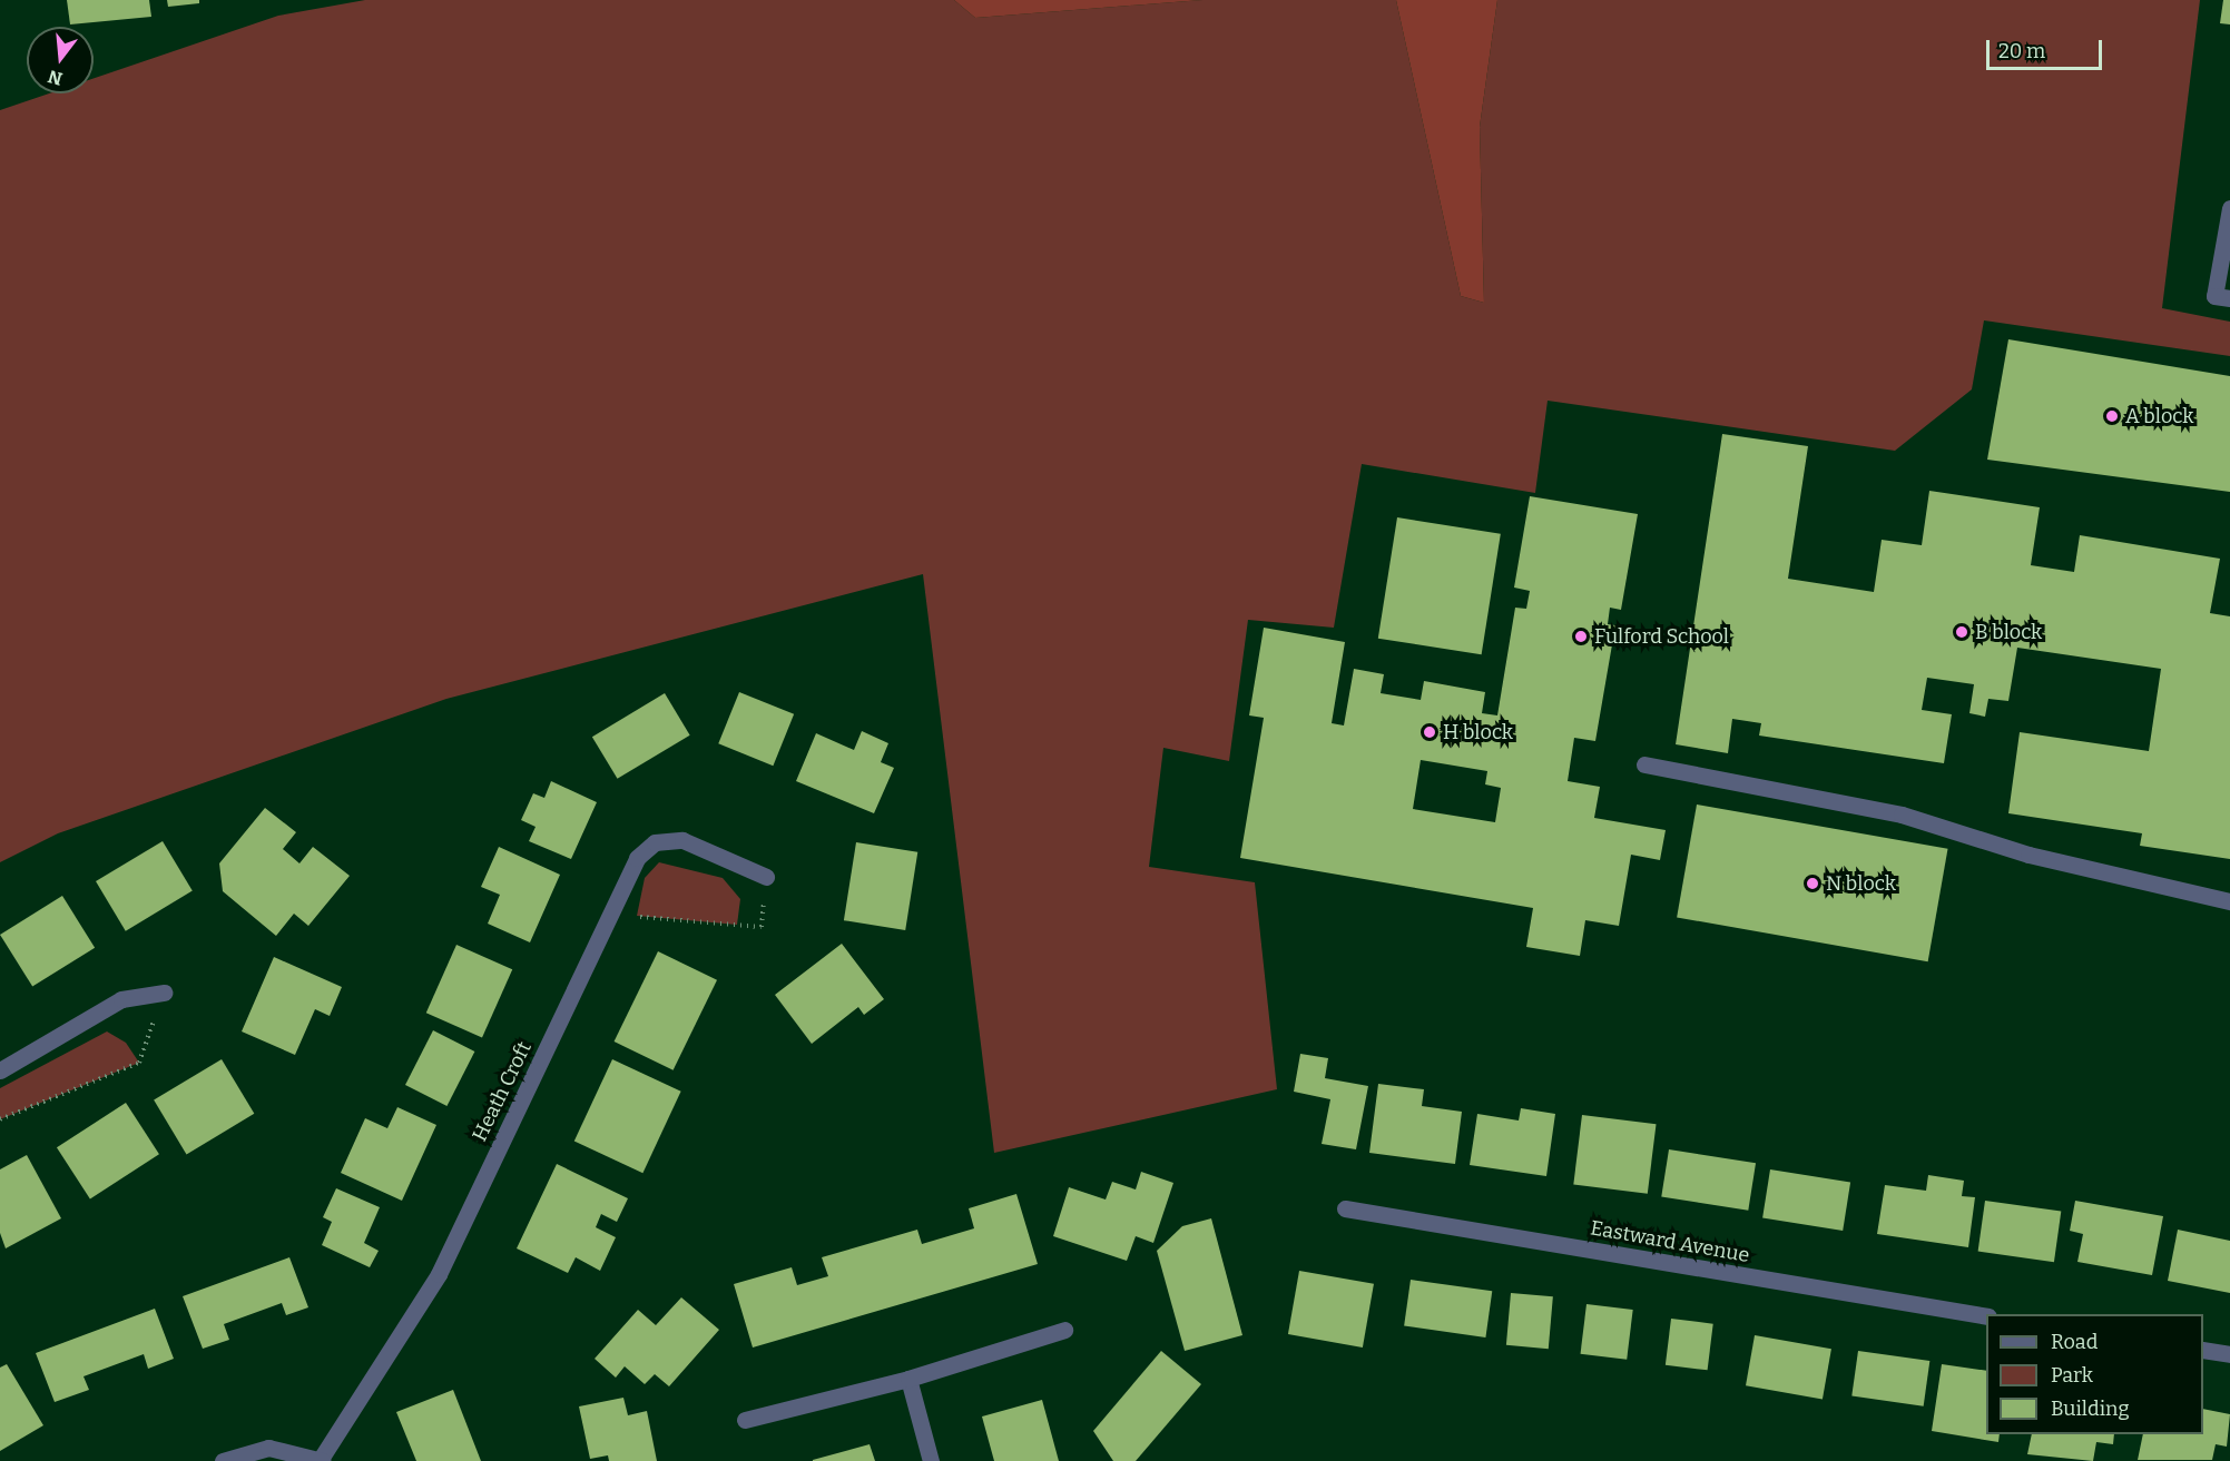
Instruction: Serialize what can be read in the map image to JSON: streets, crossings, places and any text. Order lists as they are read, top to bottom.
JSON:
{
  "streets": {
    "street": ["Heath Croft", "Eastward Avenue"]
  },
  "places": [
    "A block",
    "B block",
    "Fulford School",
    "H block",
    "N block"
  ],
  "legend": ["Road", "Park", "Building"],
  "scale_bar": "20 m",
  "north": "bottom"
}
